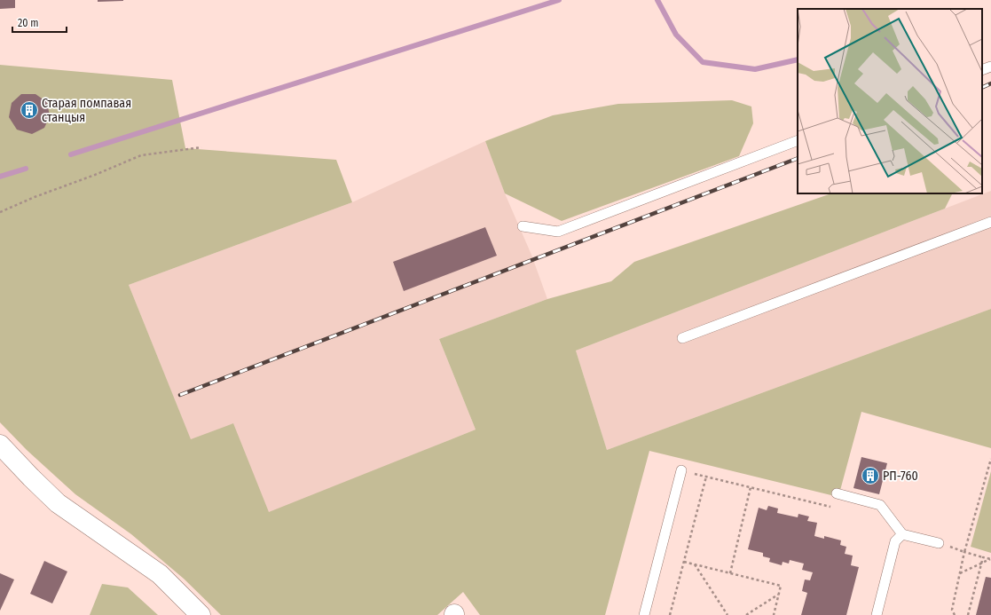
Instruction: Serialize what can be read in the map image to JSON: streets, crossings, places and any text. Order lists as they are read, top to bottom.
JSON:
{
  "places": {
    "building": ["Старая помпавая станцыя", "РП-760"]
  },
  "scale_bar": "20 m"
}
